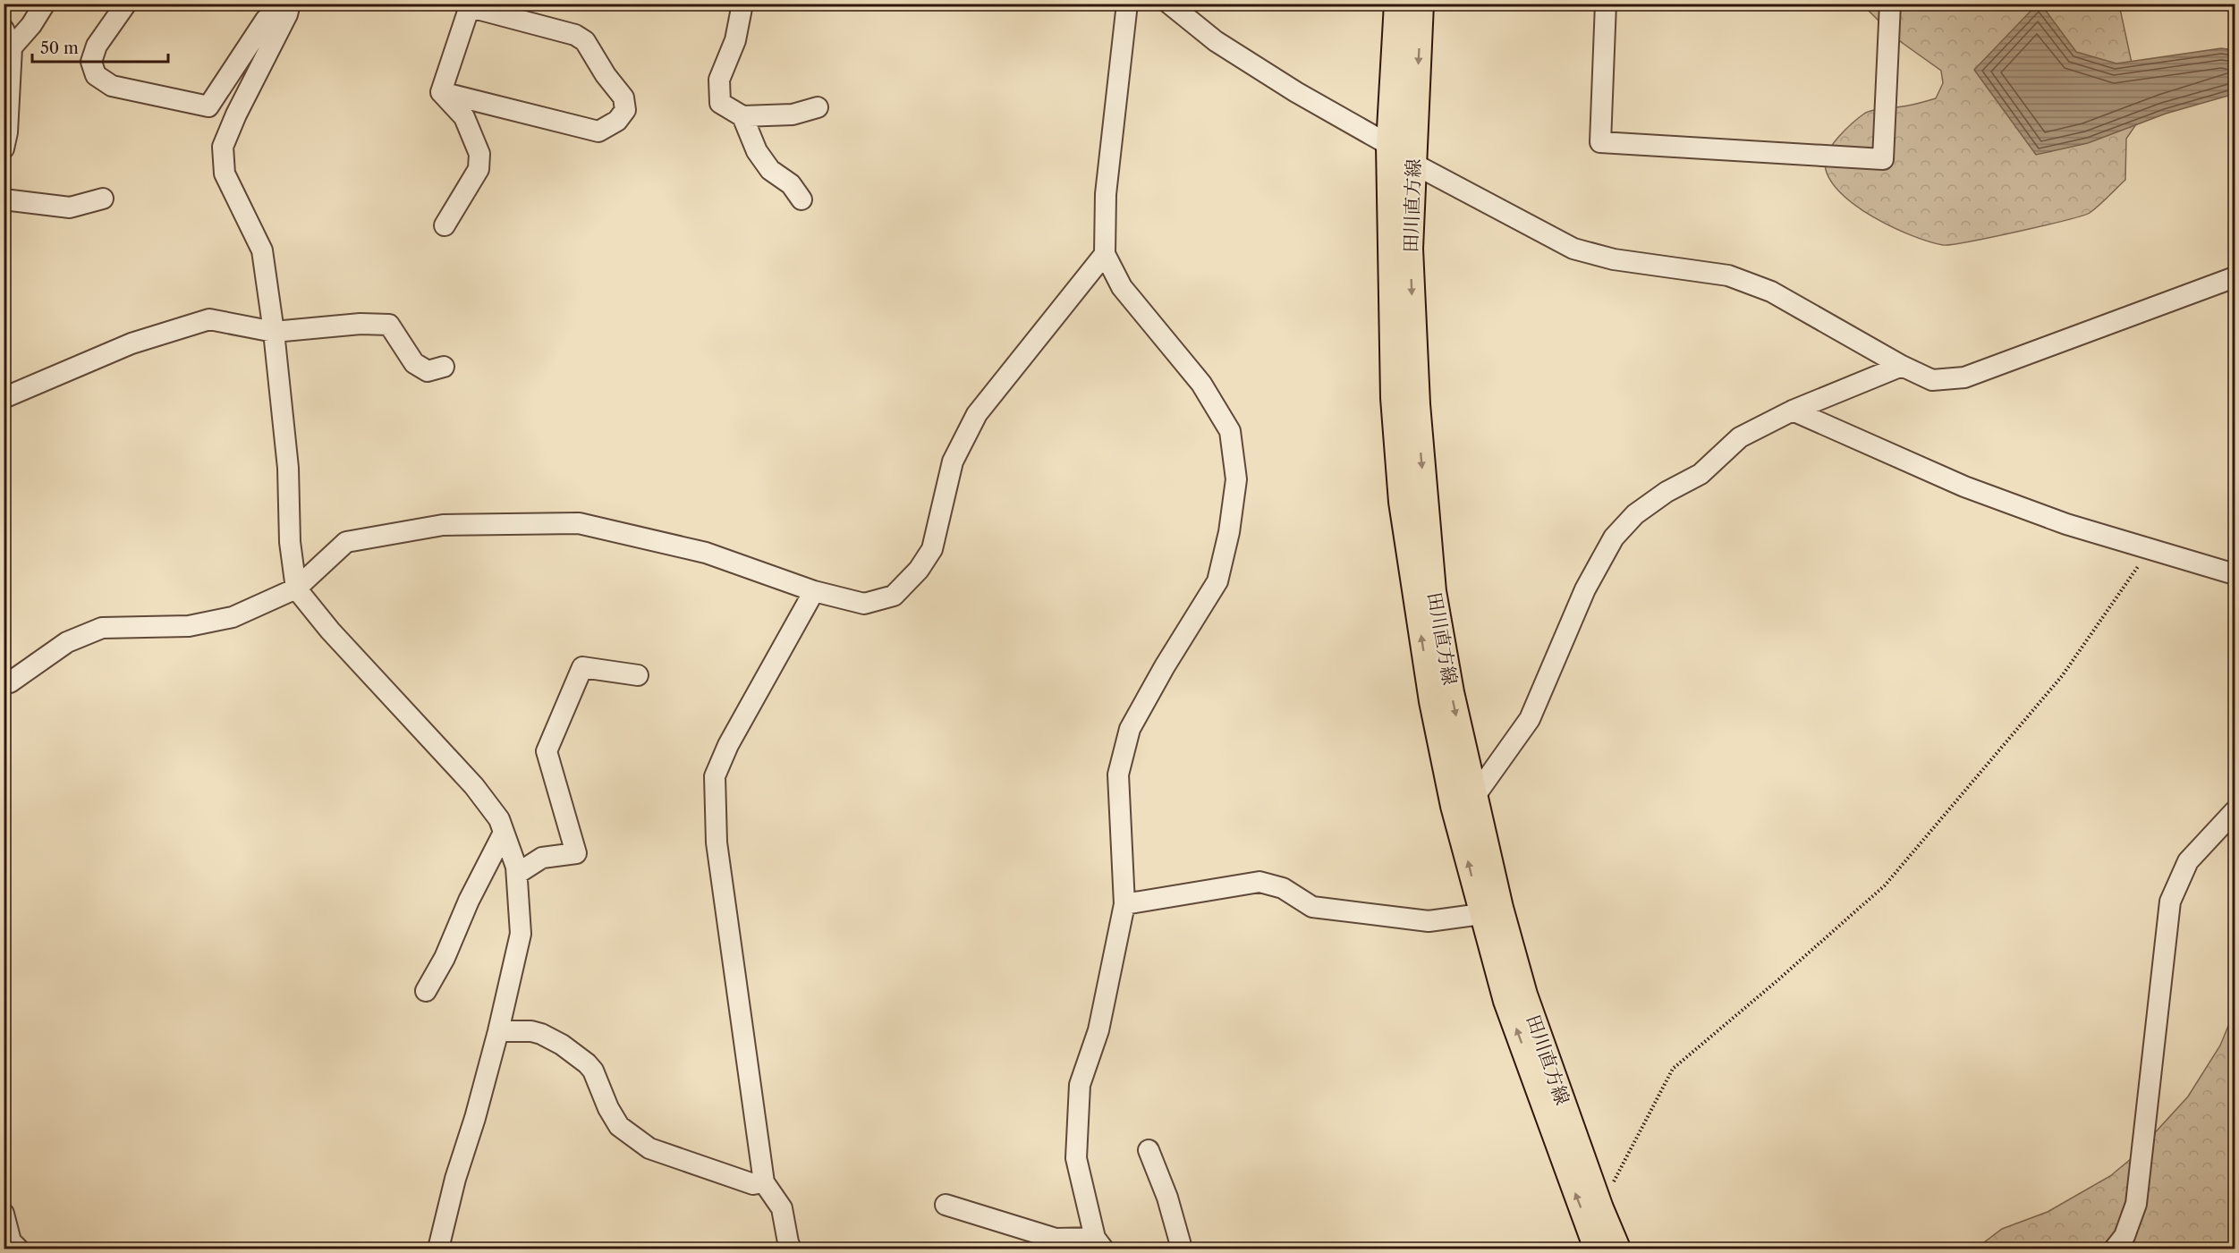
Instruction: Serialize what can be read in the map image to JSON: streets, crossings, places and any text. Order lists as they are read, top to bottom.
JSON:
{
  "streets": {
    "main road": ["田川直方線"]
  },
  "scale_bar": "50 m"
}
